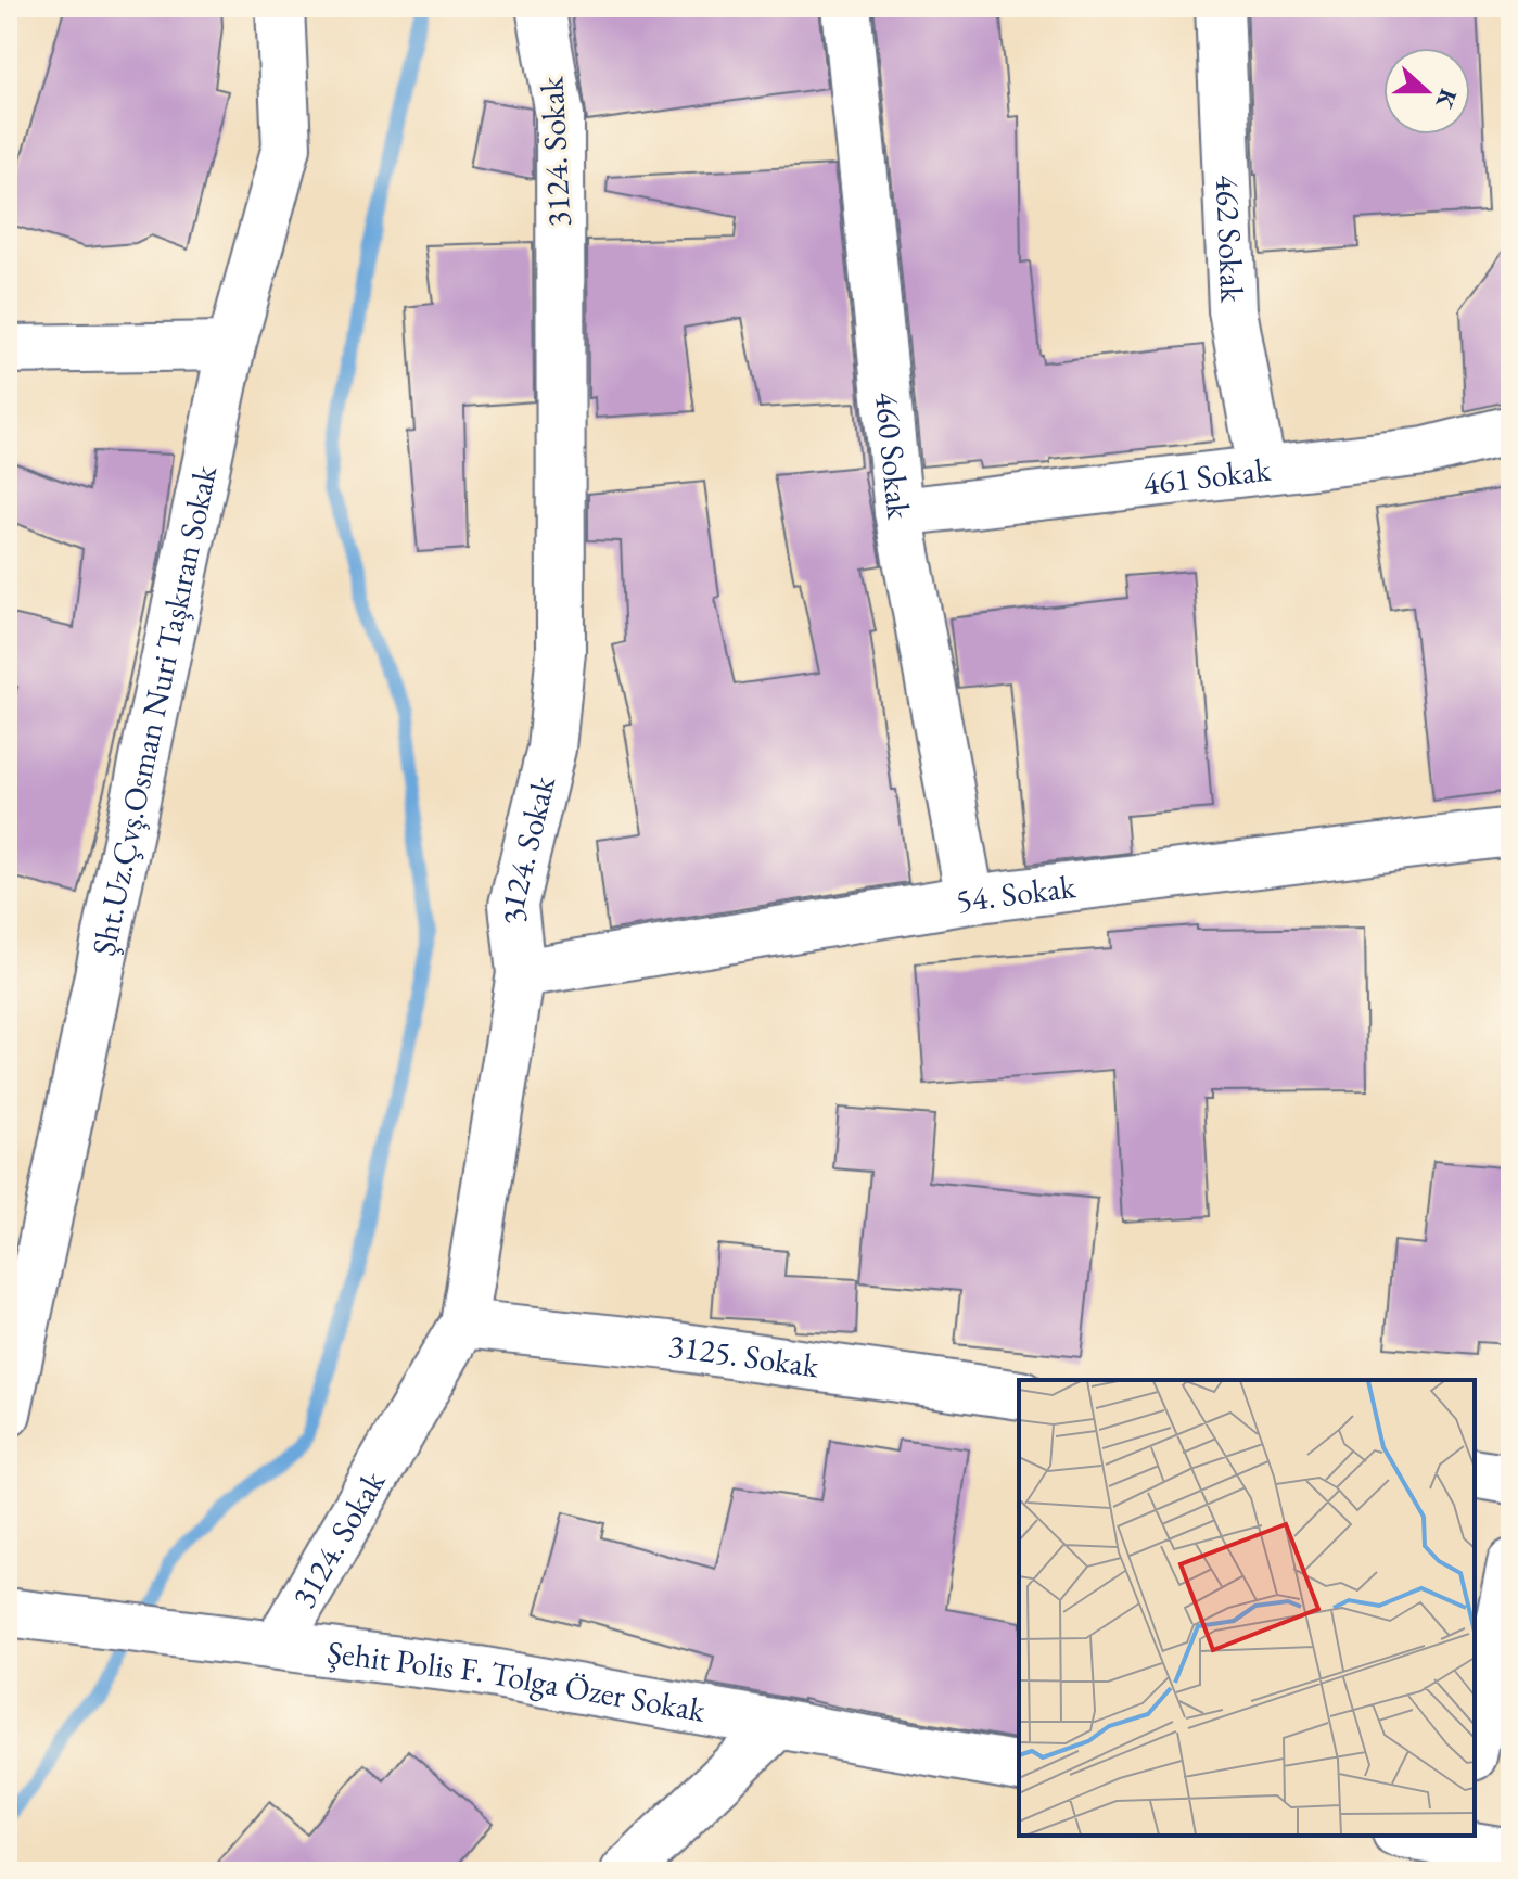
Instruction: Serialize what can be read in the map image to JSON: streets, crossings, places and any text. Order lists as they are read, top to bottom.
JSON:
{
  "streets": {
    "street": [
      "3124. Sokak",
      "462 Sokak",
      "460 Sokak",
      "461 Sokak",
      "Şht.Uz.Çvş.Osman Nuri Taşkıran Sokak",
      "54. Sokak",
      "3125. Sokak",
      "Şehit Polis F. Tolga Özer Sokak"
    ]
  },
  "crossings": [
    ["3124. Sokak", "54. Sokak"],
    ["3124. Sokak", "3125. Sokak"],
    ["3124. Sokak", "Şehit Polis F. Tolga Özer Sokak"],
    ["462 Sokak", "461 Sokak"],
    ["460 Sokak", "461 Sokak"],
    ["460 Sokak", "54. Sokak"]
  ],
  "north": "right"
}
